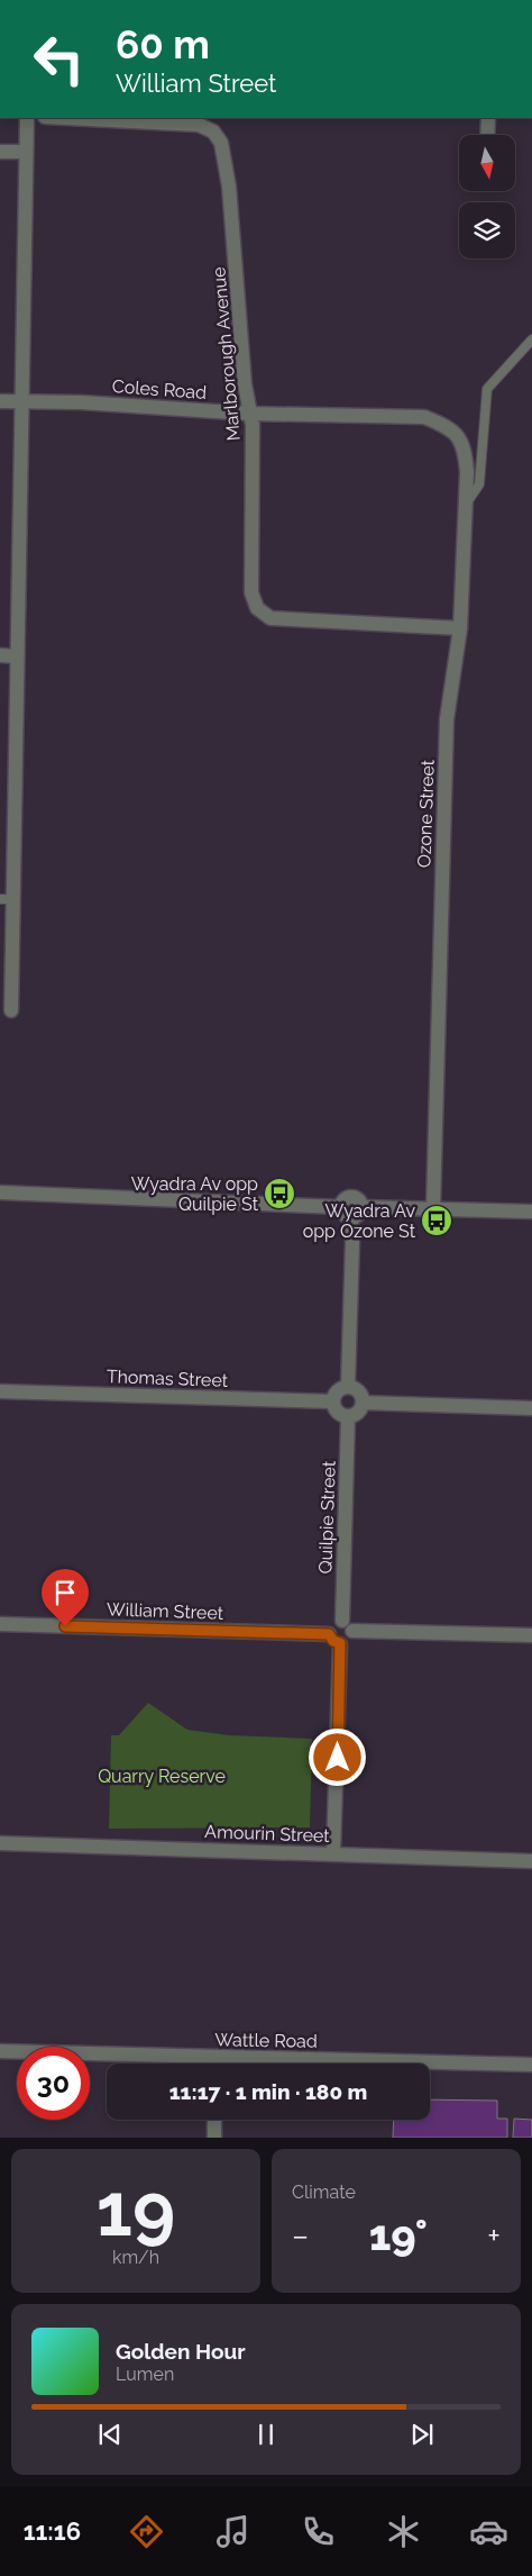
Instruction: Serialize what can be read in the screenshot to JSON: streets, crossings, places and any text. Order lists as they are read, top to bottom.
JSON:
{
  "streets": {
    "street": [
      "Marlborough Avenue",
      "Coles Road",
      "Ozone Street",
      "Thomas Street",
      "Quilpie Street",
      "William Street",
      "Amourin Street",
      "Wattle Road"
    ]
  },
  "crossings": [
    ["Marlborough Avenue", "Coles Road"],
    ["Marlborough Avenue", "Ozone Street"],
    ["Coles Road", "Ozone Street"],
    ["Thomas Street", "Quilpie Street"],
    ["Quilpie Street", "William Street"]
  ],
  "parks": ["Quarry Reserve"],
  "places": {
    "bus stop": ["Wyadra Av opp Quilpie St", "Wyadra Av opp Ozone St"]
  },
  "north": "bottom",
  "page": {
    "turn": ["60 m", "William Street"],
    "limit": "30",
    "trip": "11:17 · 1 min · 180 m",
    "tile": [
      ["19", "km/h"],
      "Climate"
    ],
    "heat": ["−", "19°", "+"],
    "song": ["Golden Hour", "Lumen"],
    "tabs": "11:16"
  }
}
